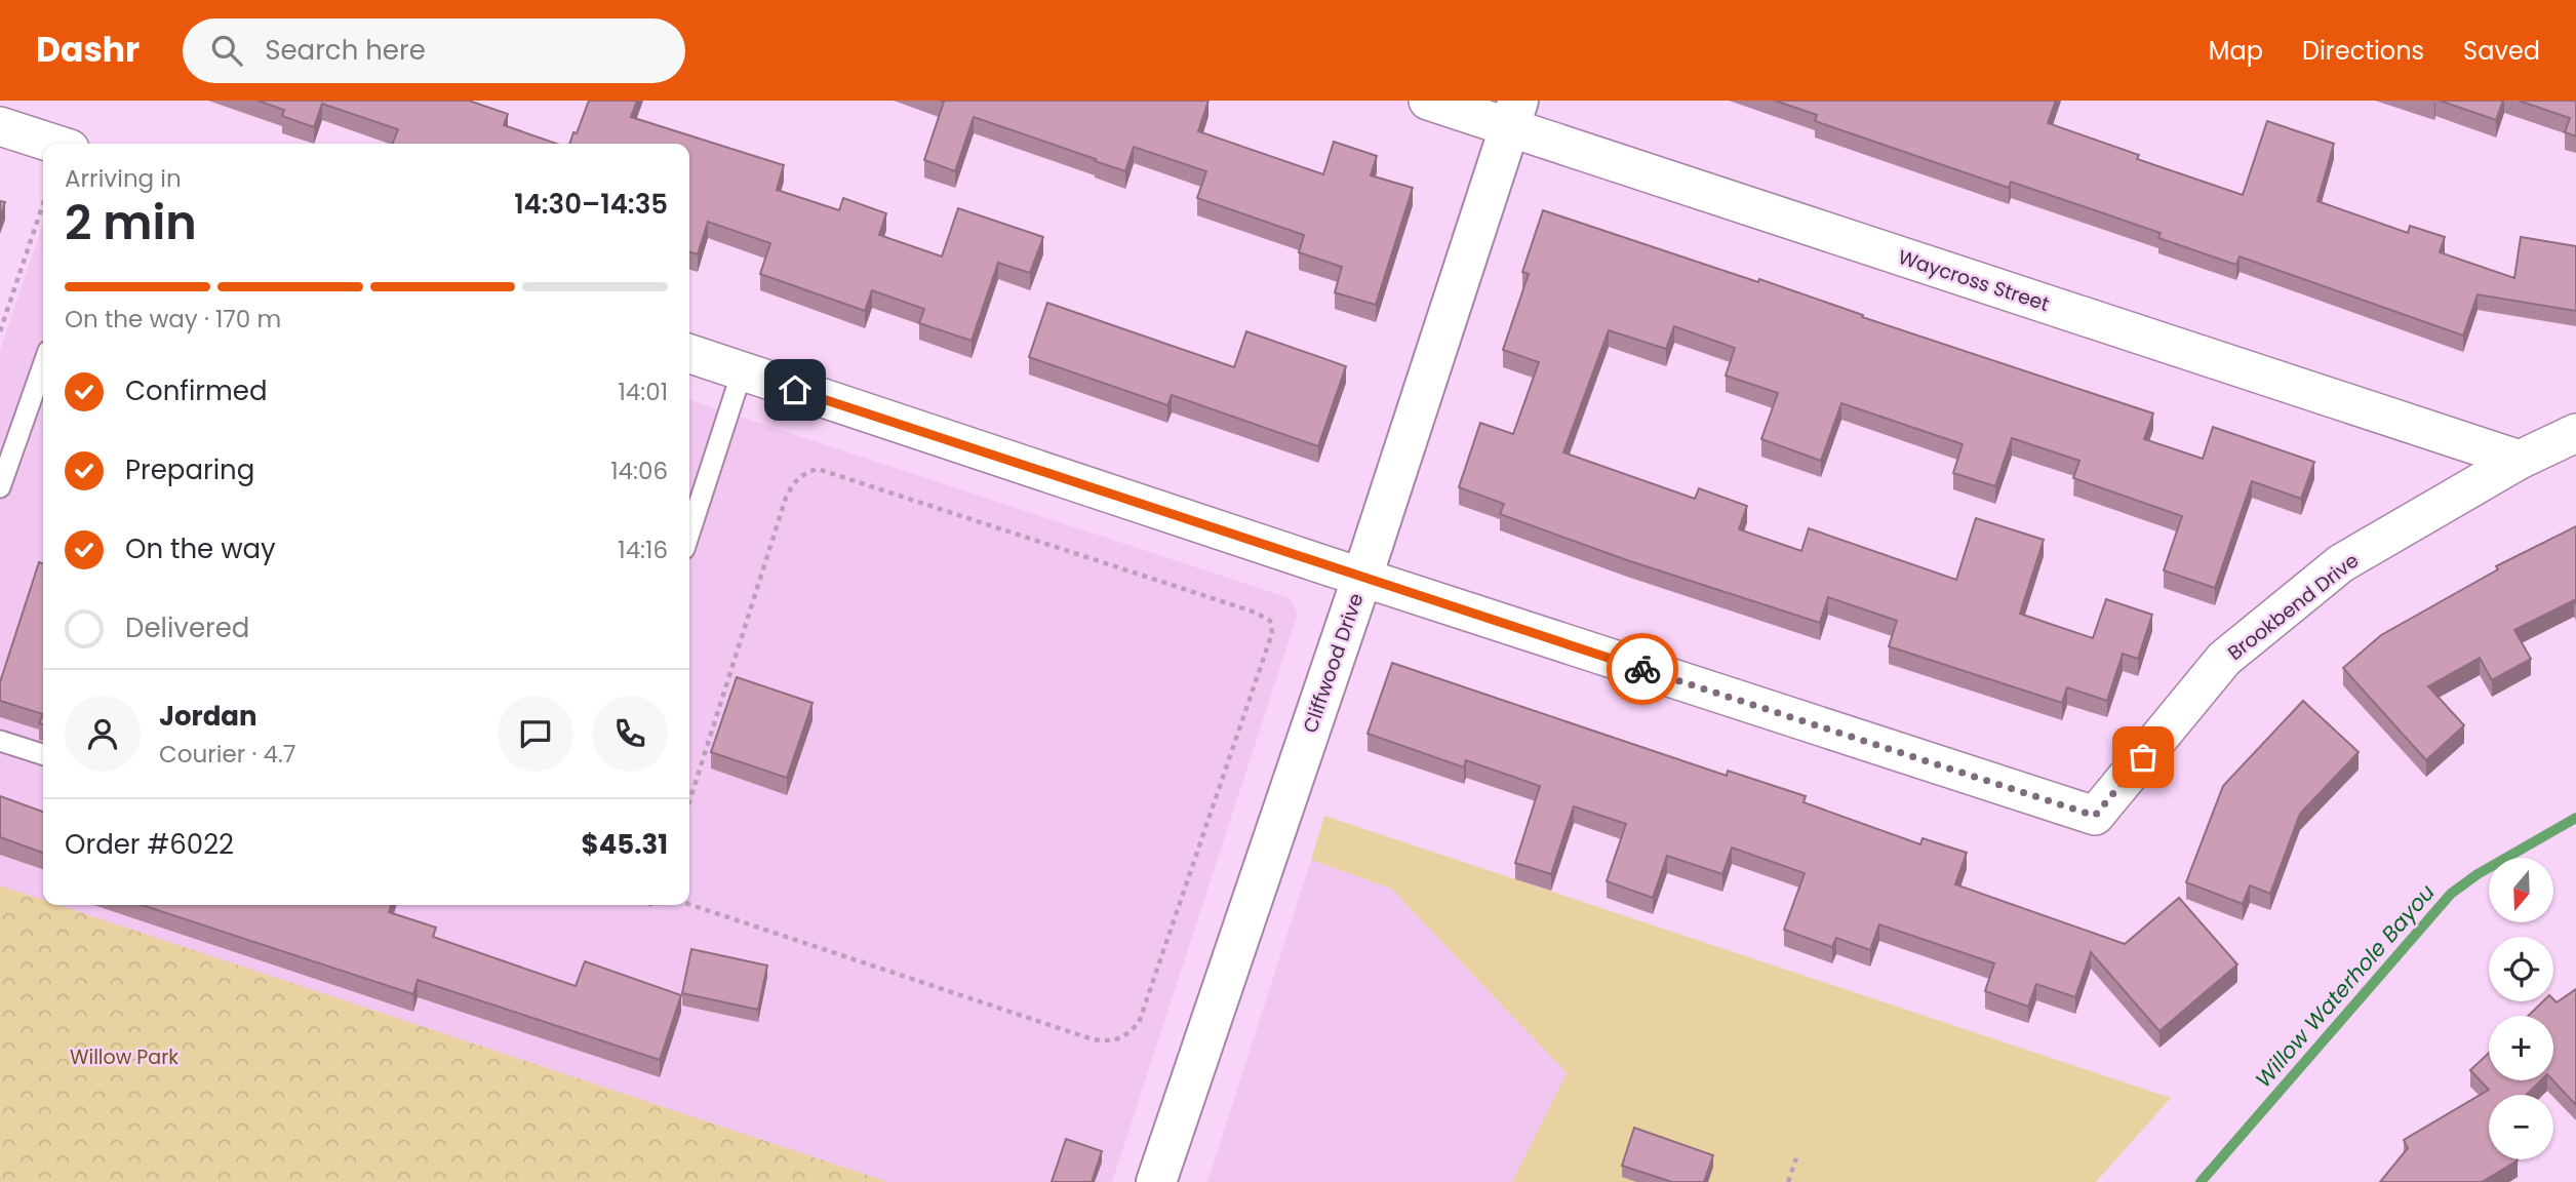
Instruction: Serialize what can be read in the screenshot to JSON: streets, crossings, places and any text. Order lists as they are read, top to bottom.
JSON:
{
  "streets": {
    "street": ["Waycross Street", "Brookbend Drive", "Cliffwood Drive"]
  },
  "crossings": [
    ["Waycross Street", "Brookbend Drive"],
    ["Waycross Street", "Cliffwood Drive"],
    ["Brookbend Drive", "Cliffwood Drive"]
  ],
  "water": ["Willow Waterhole Bayou"],
  "parks": ["Willow Park"],
  "north": "bottom",
  "page": {
    "header": "Dashr",
    "search": "Search here",
    "nav": ["Map", "Directions", "Saved"],
    "heading": ["2 min", "Arriving in", "14:30–14:35"],
    "panel": [
      "Jordan",
      "Courier · 4.7",
      "Order #6022",
      "$45.31"
    ],
    "bar": "On the way · 170 m",
    "list": [
      ["Confirmed", "14:01"],
      ["Preparing", "14:06"],
      ["On the way", "14:16"],
      "Delivered"
    ],
    "map_buttons": ["+", "−"]
  }
}
